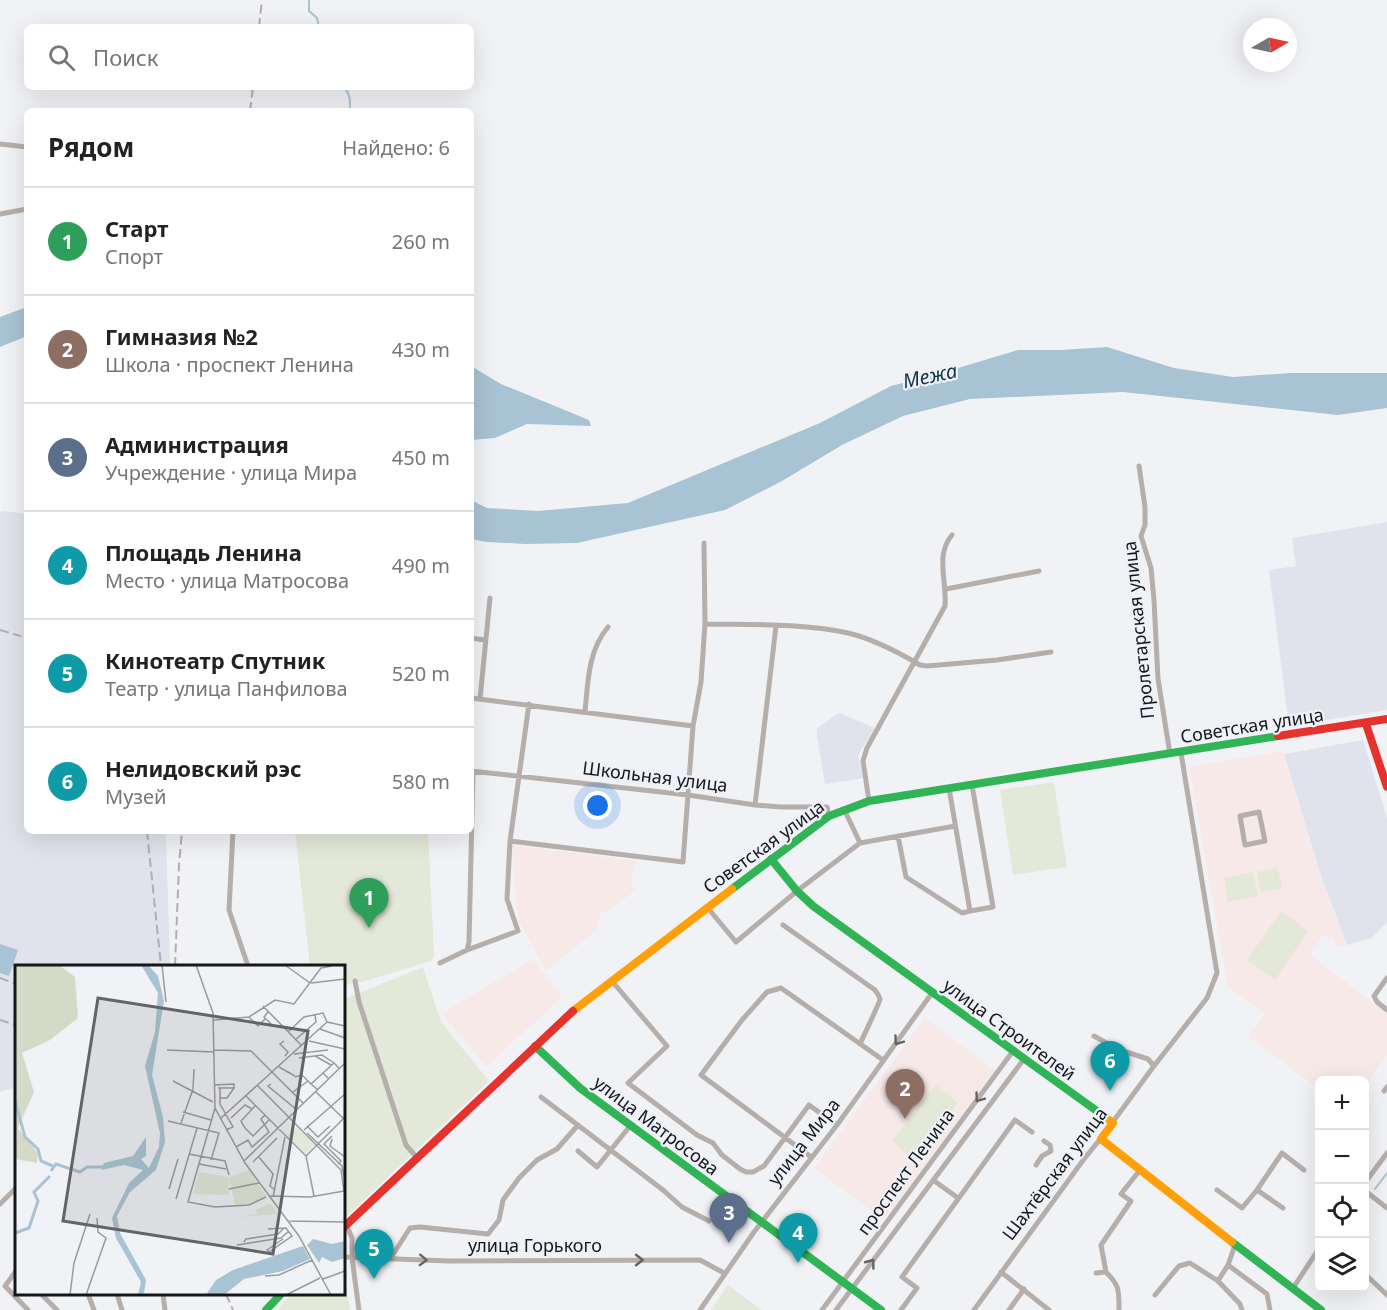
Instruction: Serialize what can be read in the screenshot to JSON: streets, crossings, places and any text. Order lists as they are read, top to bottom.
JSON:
{
  "streets": {
    "main road": ["Советская улица", "улица Строителей", "улица Матросова"],
    "street": [
      "Пролетарская улица",
      "Школьная улица",
      "улица Мира",
      "проспект Ленина",
      "Шахтёрская улица",
      "улица Горького"
    ]
  },
  "crossings": [
    ["Пролетарская улица", "Советская улица"],
    ["Советская улица", "Школьная улица"],
    ["Советская улица", "улица Строителей"],
    ["Советская улица", "улица Матросова"],
    ["Советская улица", "Шахтёрская улица"],
    ["улица Строителей", "улица Мира"],
    ["улица Строителей", "проспект Ленина"],
    ["улица Строителей", "Шахтёрская улица"],
    ["улица Матросова", "улица Мира"],
    ["улица Матросова", "проспект Ленина"],
    ["улица Мира", "улица Горького"]
  ],
  "one_way": ["улица Горького"],
  "water": ["Межа"],
  "north": "right",
  "page": {
    "search": "Поиск",
    "heading": ["Рядом", "Найдено: 6"],
    "list": [
      {
        "mark": "1",
        "name": "Старт",
        "note": "Спорт",
        "value": "260 m"
      },
      {
        "mark": "2",
        "name": "Гимназия №2",
        "note": "Школа · проспект Ленина",
        "value": "430 m"
      },
      {
        "mark": "3",
        "name": "Администрация",
        "note": "Учреждение · улица Мира",
        "value": "450 m"
      },
      {
        "mark": "4",
        "name": "Площадь Ленина",
        "note": "Место · улица Матросова",
        "value": "490 m"
      },
      {
        "mark": "5",
        "name": "Кинотеатр Спутник",
        "note": "Театр · улица Панфилова",
        "value": "520 m"
      },
      {
        "mark": "6",
        "name": "Нелидовский рэс",
        "note": "Музей",
        "value": "580 m"
      }
    ],
    "pins": [
      "1",
      "6",
      "2",
      "3",
      "4",
      "5"
    ],
    "map_buttons": ["+", "−"]
  }
}
